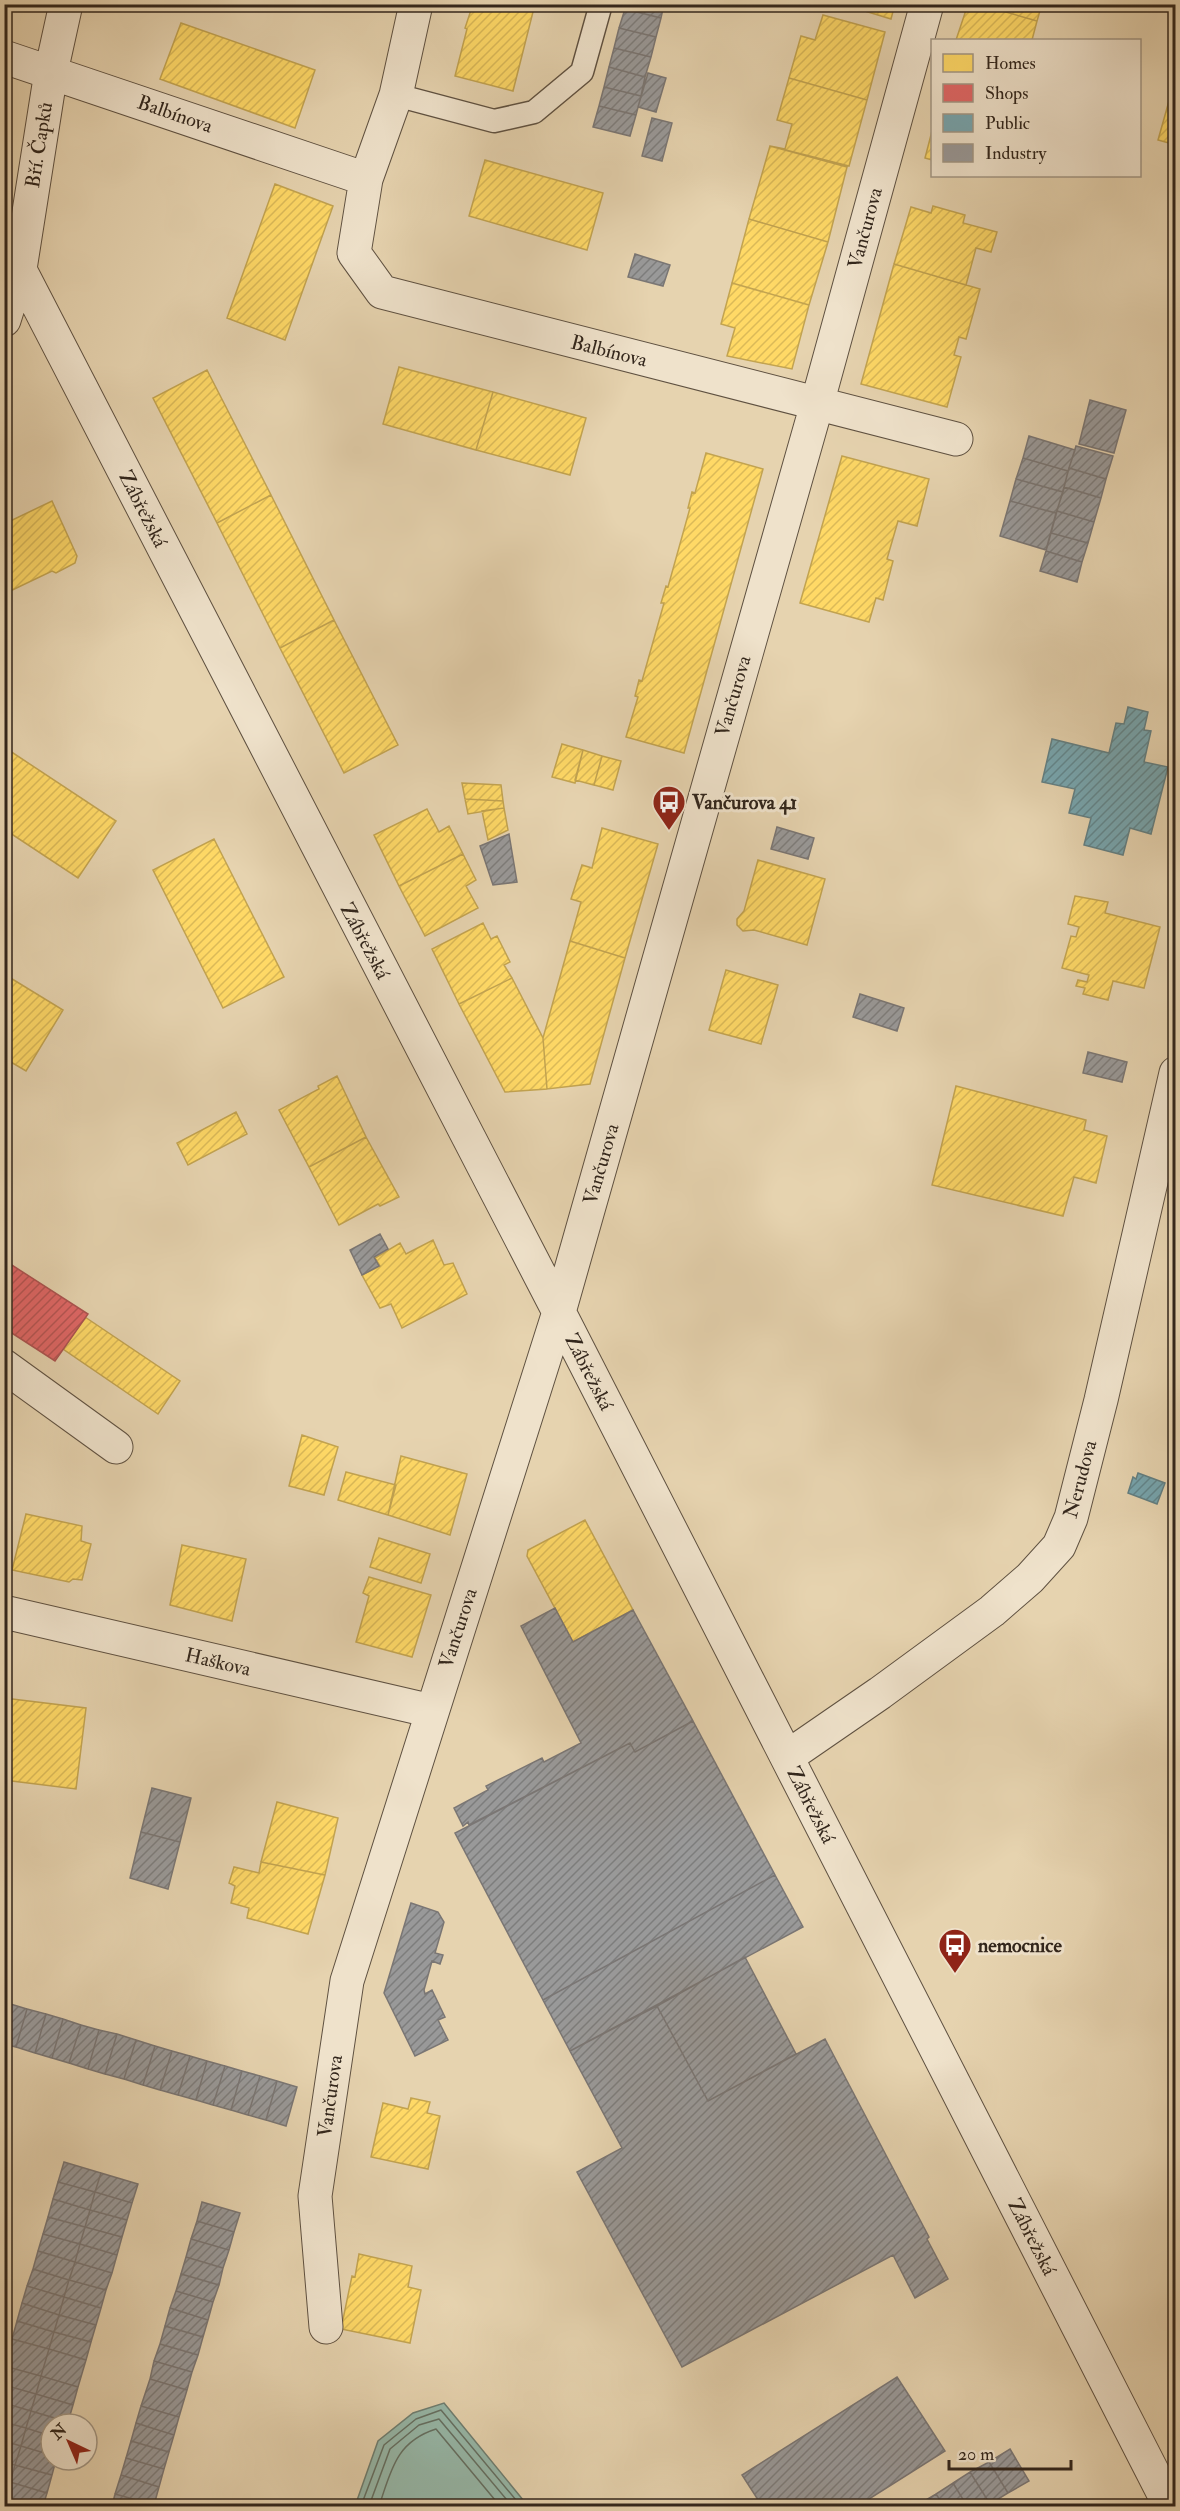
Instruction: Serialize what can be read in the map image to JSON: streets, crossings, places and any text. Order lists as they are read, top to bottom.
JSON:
{
  "streets": {
    "street": [
      "Balbínova",
      "Bří. Čapků",
      "Vančurova",
      "Zábřežská",
      "Nerudova",
      "Haškova"
    ]
  },
  "crossings": [
    ["Balbínova", "Bří. Čapků"],
    ["Balbínova", "Vančurova"],
    ["Bří. Čapků", "Zábřežská"],
    ["Vančurova", "Zábřežská"],
    ["Vančurova", "Haškova"],
    ["Zábřežská", "Nerudova"]
  ],
  "places": {
    "bus stop": ["Vančurova 41", "nemocnice"]
  },
  "legend": [
    "Homes",
    "Shops",
    "Public",
    "Industry"
  ],
  "scale_bar": "20 m",
  "north": "top left"
}
